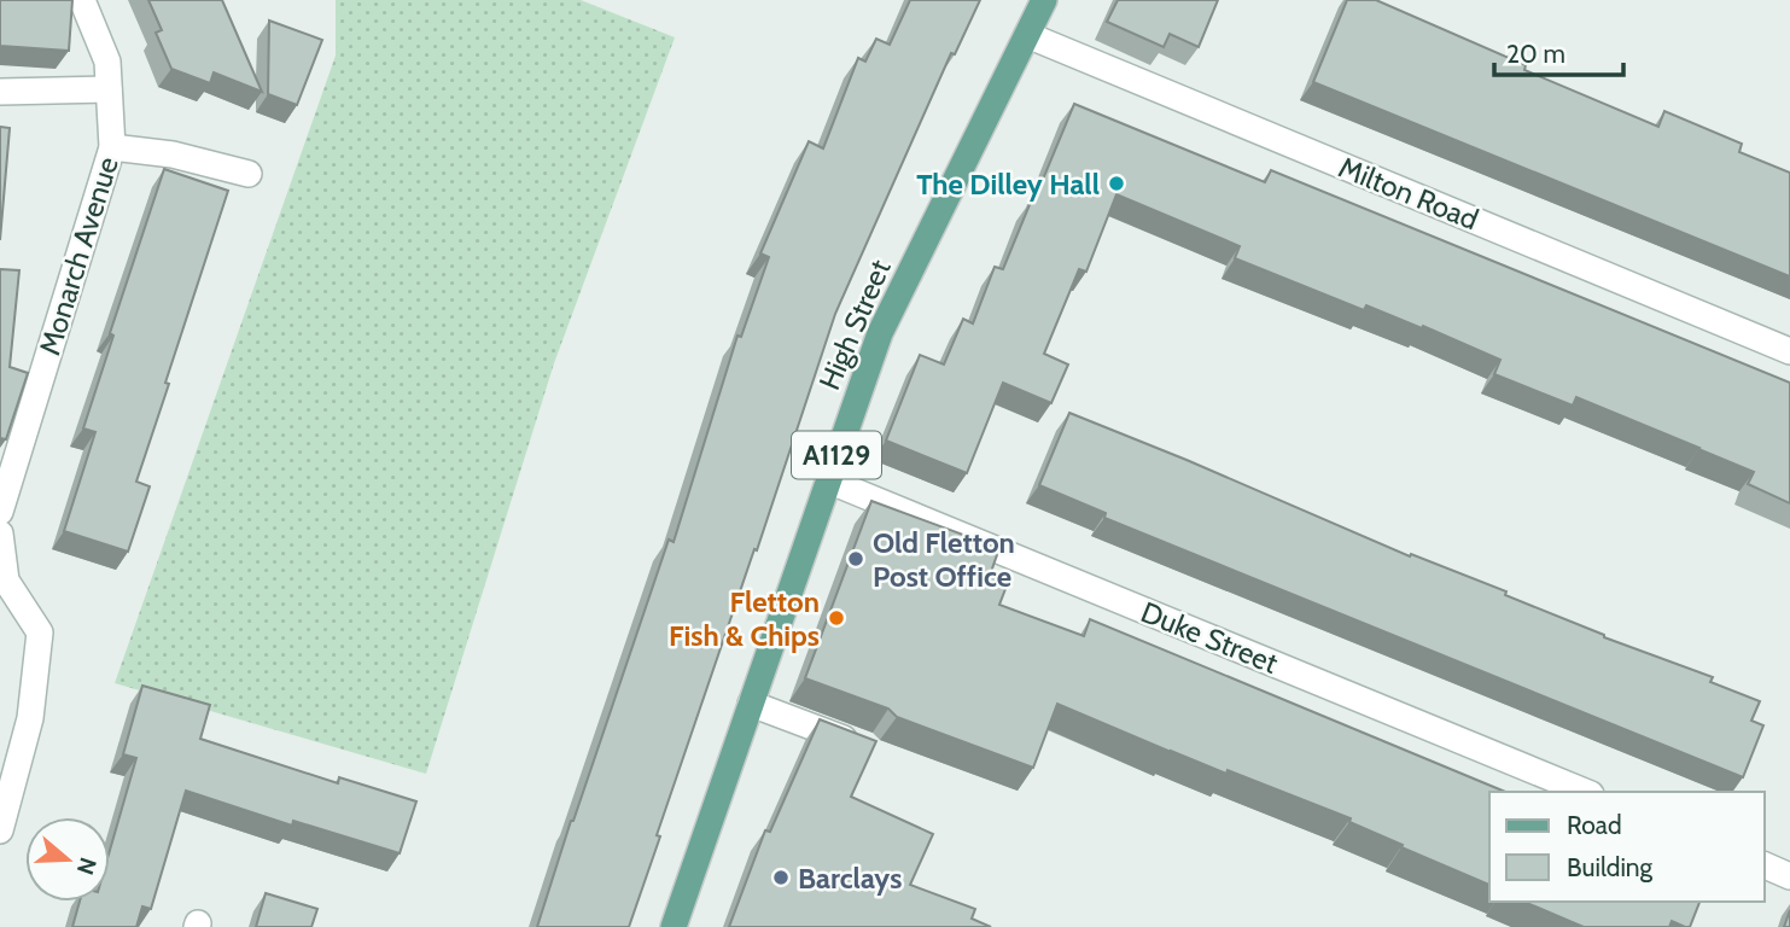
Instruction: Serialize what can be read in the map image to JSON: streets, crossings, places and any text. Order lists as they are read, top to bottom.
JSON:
{
  "streets": {
    "main road": ["High Street", "A1129"],
    "street": ["Milton Road", "Monarch Avenue", "Duke Street"]
  },
  "crossings": [
    ["Milton Road", "High Street"],
    ["High Street", "Duke Street"]
  ],
  "places": [
    "The Dilley Hall",
    "Old Fletton Post Office",
    "Fletton Fish & Chips",
    "Barclays"
  ],
  "legend": ["Road", "Building"],
  "scale_bar": "20 m",
  "north": "right"
}
